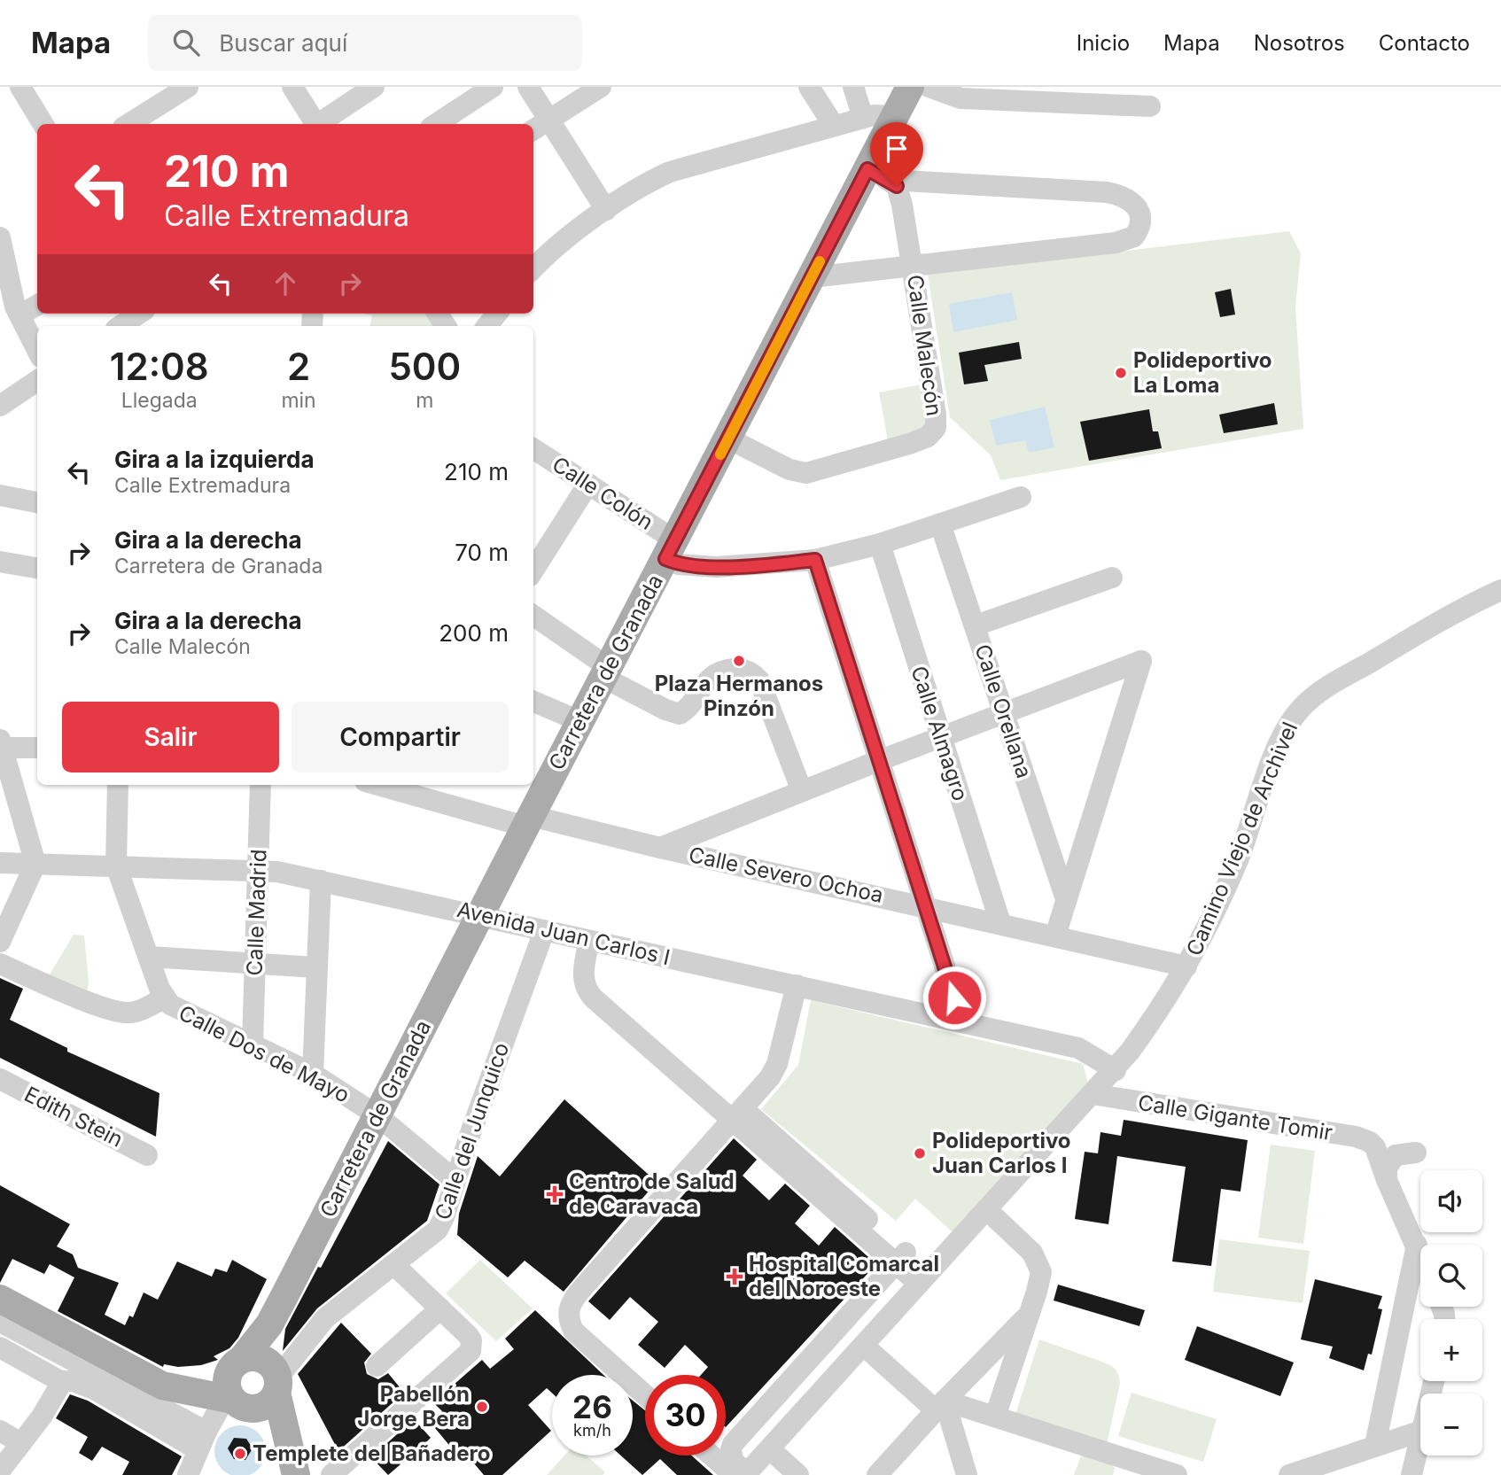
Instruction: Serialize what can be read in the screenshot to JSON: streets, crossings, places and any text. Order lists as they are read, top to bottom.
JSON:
{
  "streets": {
    "main road": ["Carretera de Granada"],
    "street": [
      "Calle Malecón",
      "Calle Colón",
      "Calle Orellana",
      "Calle Almagro",
      "Camino Viejo de Archivel",
      "Calle Severo Ochoa",
      "Calle Madrid",
      "Avenida Juan Carlos I",
      "Calle Dos de Mayo",
      "Edith Stein",
      "Calle Gigante Tomir",
      "Calle del Junquico"
    ]
  },
  "crossings": [
    ["Calle Malecón", "Carretera de Granada"],
    ["Calle Colón", "Carretera de Granada"],
    ["Carretera de Granada", "Calle Severo Ochoa"],
    ["Carretera de Granada", "Avenida Juan Carlos I"],
    ["Carretera de Granada", "Calle Dos de Mayo"],
    ["Carretera de Granada", "Calle del Junquico"],
    ["Calle Almagro", "Calle Severo Ochoa"],
    ["Camino Viejo de Archivel", "Calle Severo Ochoa"],
    ["Camino Viejo de Archivel", "Avenida Juan Carlos I"],
    ["Camino Viejo de Archivel", "Calle Gigante Tomir"],
    ["Calle Madrid", "Avenida Juan Carlos I"],
    ["Calle Madrid", "Calle Dos de Mayo"],
    ["Avenida Juan Carlos I", "Calle Dos de Mayo"],
    ["Avenida Juan Carlos I", "Calle del Junquico"],
    ["Calle Dos de Mayo", "Calle del Junquico"]
  ],
  "places": {
    "other": [
      "Polideportivo La Loma",
      "Plaza Hermanos Pinzón",
      "Polideportivo Juan Carlos I",
      "Pabellón Jorge Bera",
      "Templete del Bañadero"
    ],
    "health": ["Centro de Salud de Caravaca", "Hospital Comarcal del Noroeste"]
  },
  "page": {
    "header": "Mapa",
    "search": "Buscar aquí",
    "nav": [
      "Inicio",
      "Mapa",
      "Nosotros",
      "Contacto"
    ],
    "turn": ["210 m", "Calle Extremadura"],
    "eta": [
      "12:08",
      "Llegada",
      "2",
      "min",
      "500",
      "m"
    ],
    "list": [
      {
        "name": "Gira a la izquierda",
        "note": "Calle Extremadura",
        "value": "210 m"
      },
      {
        "name": "Gira a la derecha",
        "note": "Carretera de Granada",
        "value": "70 m"
      },
      {
        "name": "Gira a la derecha",
        "note": "Calle Malecón",
        "value": "200 m"
      }
    ],
    "buttons": ["Salir", "Compartir"],
    "map_buttons": ["+", "−"],
    "speed": "26 km/h",
    "limit": "30"
  }
}
